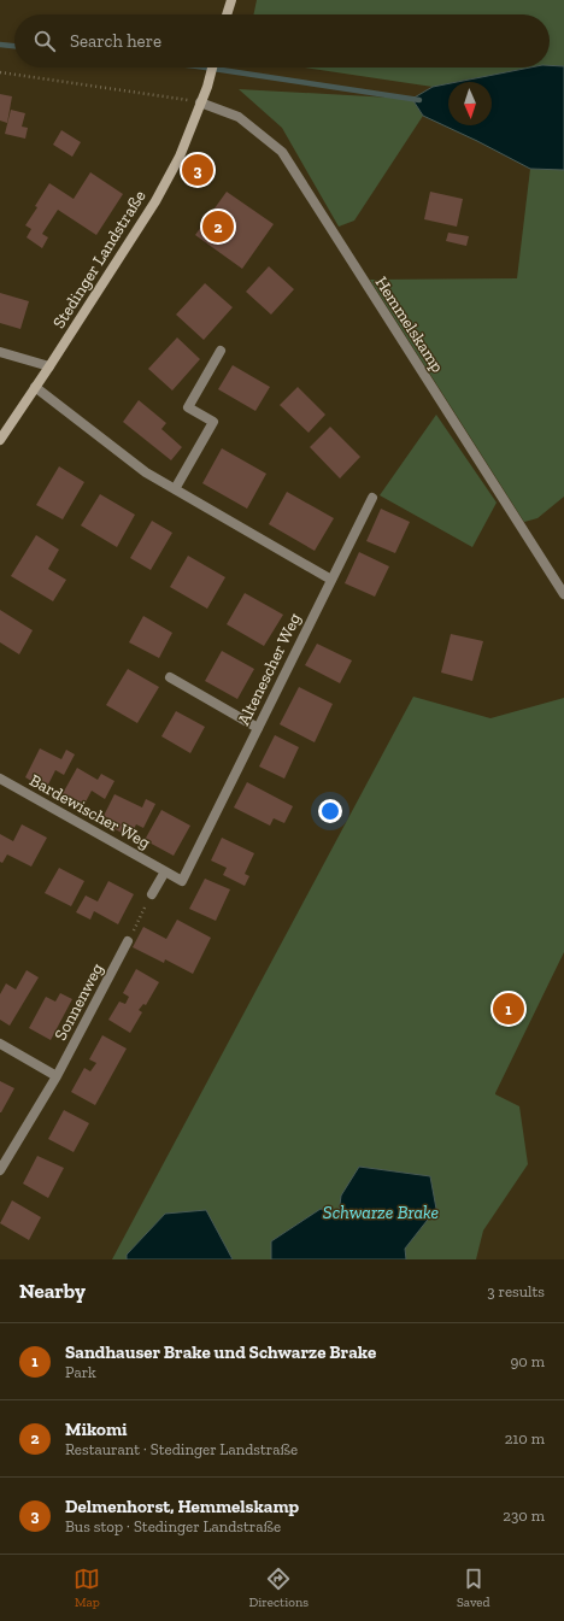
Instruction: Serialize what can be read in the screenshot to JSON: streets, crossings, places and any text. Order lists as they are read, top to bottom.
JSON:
{
  "streets": {
    "main road": ["Stedinger Landstraße"],
    "street": [
      "Hemmelskamp",
      "Altenescher Weg",
      "Bardewischer Weg",
      "Sonnenweg"
    ]
  },
  "crossings": [
    ["Stedinger Landstraße", "Hemmelskamp"],
    ["Altenescher Weg", "Bardewischer Weg"]
  ],
  "water": ["Schwarze Brake"],
  "north": "bottom",
  "page": {
    "search": "Search here",
    "pins": ["3", "2", "1"],
    "heading": ["Nearby", "3 results"],
    "list": [
      {
        "mark": "1",
        "name": "Sandhauser Brake und Schwarze Brake",
        "note": "Park",
        "value": "90 m"
      },
      {
        "mark": "2",
        "name": "Mikomi",
        "note": "Restaurant · Stedinger Landstraße",
        "value": "210 m"
      },
      {
        "mark": "3",
        "name": "Delmenhorst, Hemmelskamp",
        "note": "Bus stop · Stedinger Landstraße",
        "value": "230 m"
      }
    ],
    "nav": ["Map", "Directions", "Saved"]
  }
}
